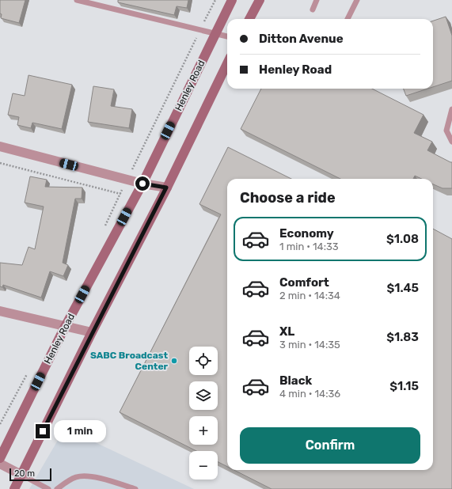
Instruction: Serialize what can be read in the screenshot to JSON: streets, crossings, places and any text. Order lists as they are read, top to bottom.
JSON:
{
  "streets": {
    "main road": ["Henley Road"]
  },
  "places": ["SABC Broadcast Center"],
  "scale_bar": "20 m",
  "page": {
    "banner": ["Ditton Avenue", "Henley Road"],
    "heading": "Choose a ride",
    "list": [
      {
        "name": "Economy",
        "note": "1 min · 14:33",
        "value": "$1.08"
      },
      {
        "name": "Comfort",
        "note": "2 min · 14:34",
        "value": "$1.45"
      },
      {
        "name": "XL",
        "note": "3 min · 14:35",
        "value": "$1.83"
      },
      {
        "name": "Black",
        "note": "4 min · 14:36",
        "value": "$1.15"
      }
    ],
    "map_buttons": ["+", "−"],
    "bubble": "1 min",
    "buttons": "Confirm",
    "scale": "20 m"
  }
}
